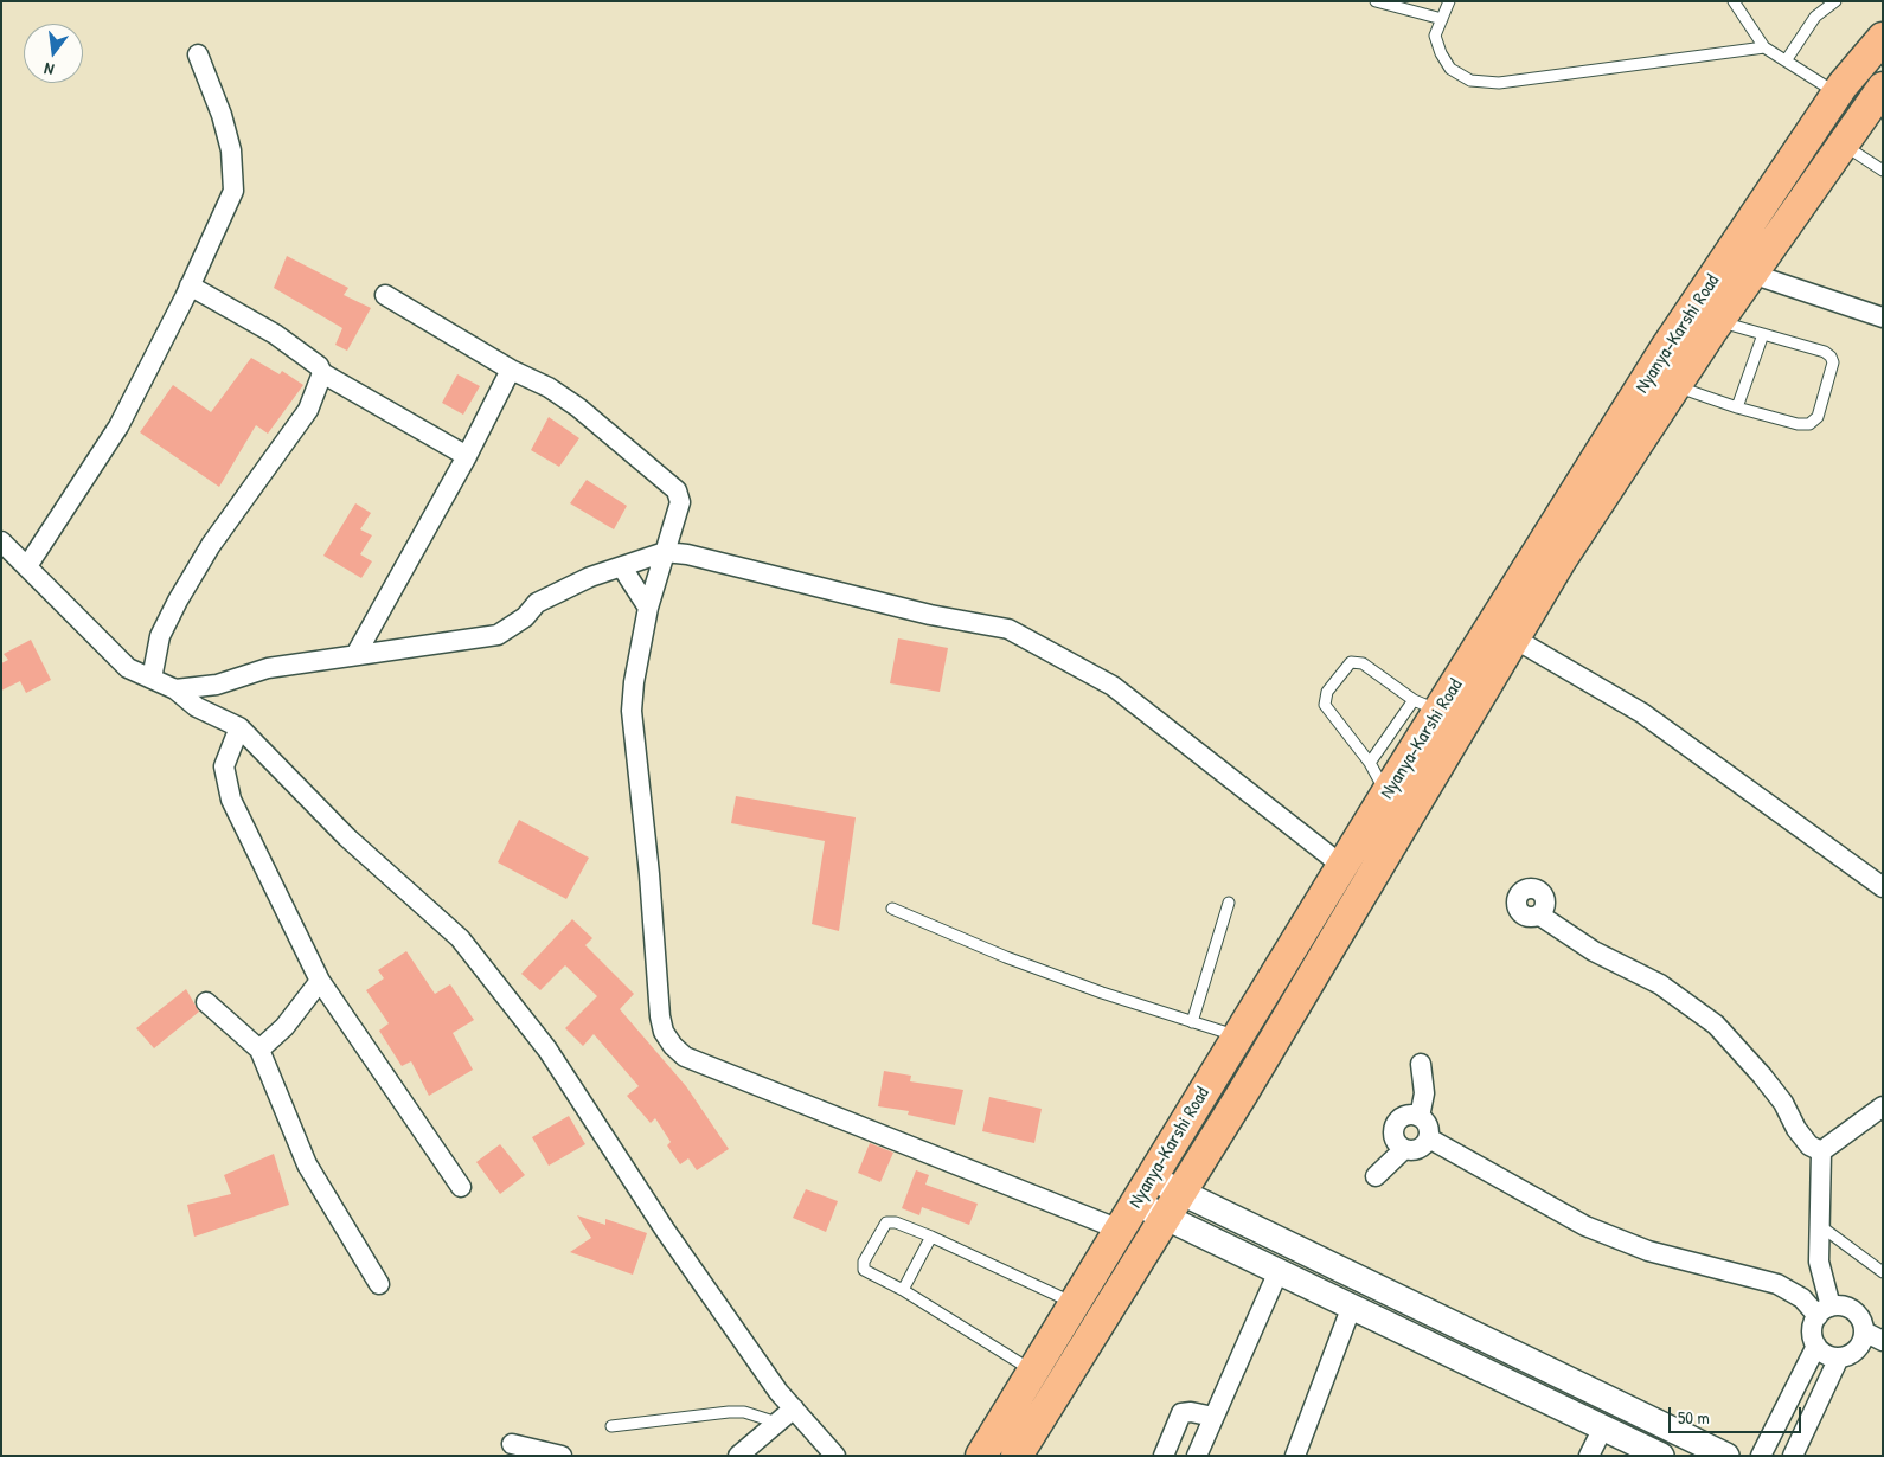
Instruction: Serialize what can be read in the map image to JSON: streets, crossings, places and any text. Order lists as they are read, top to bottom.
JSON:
{
  "streets": {
    "main road": ["Nyanya-Karshi Road"]
  },
  "scale_bar": "50 m",
  "north": "bottom"
}
